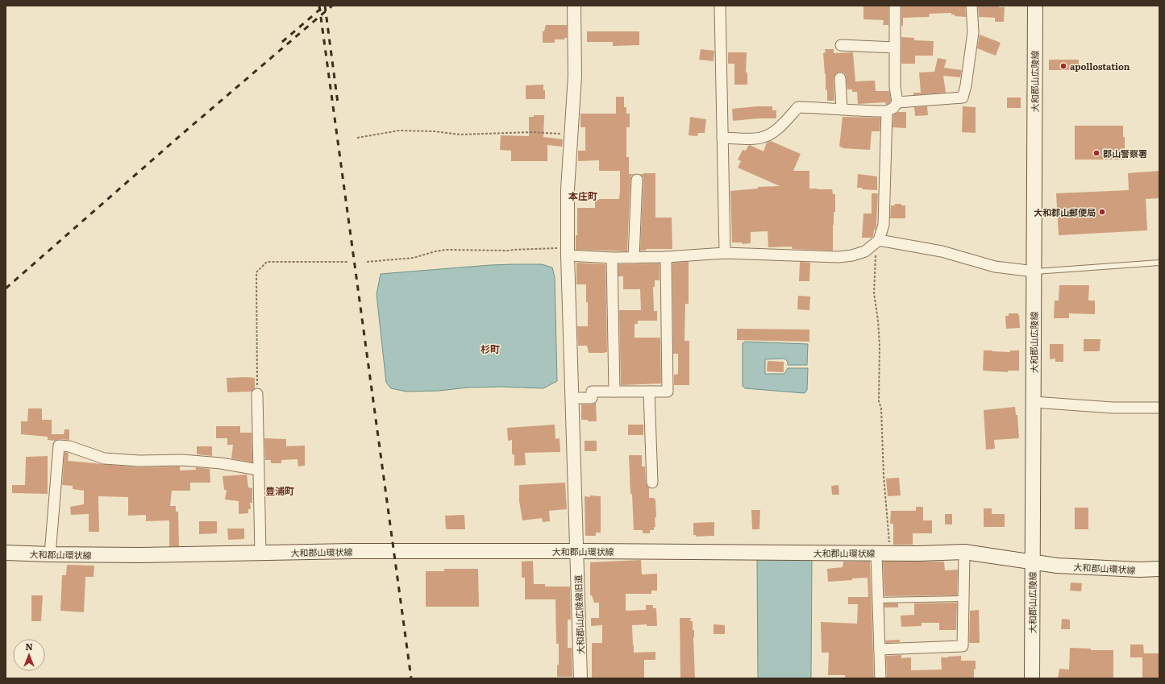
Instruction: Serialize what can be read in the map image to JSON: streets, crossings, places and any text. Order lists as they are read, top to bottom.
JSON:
{
  "streets": {
    "main road": ["大和郡山広陵線", "大和郡山環状線"],
    "street": ["大和郡山広陵線旧道"]
  },
  "crossings": [
    ["大和郡山広陵線", "大和郡山環状線"],
    ["大和郡山環状線", "大和郡山広陵線旧道"]
  ],
  "districts": ["本庄町", "杉町", "豊浦町"],
  "places": ["apollostation", "郡山警察署", "大和郡山郵便局"],
  "north": "top"
}
